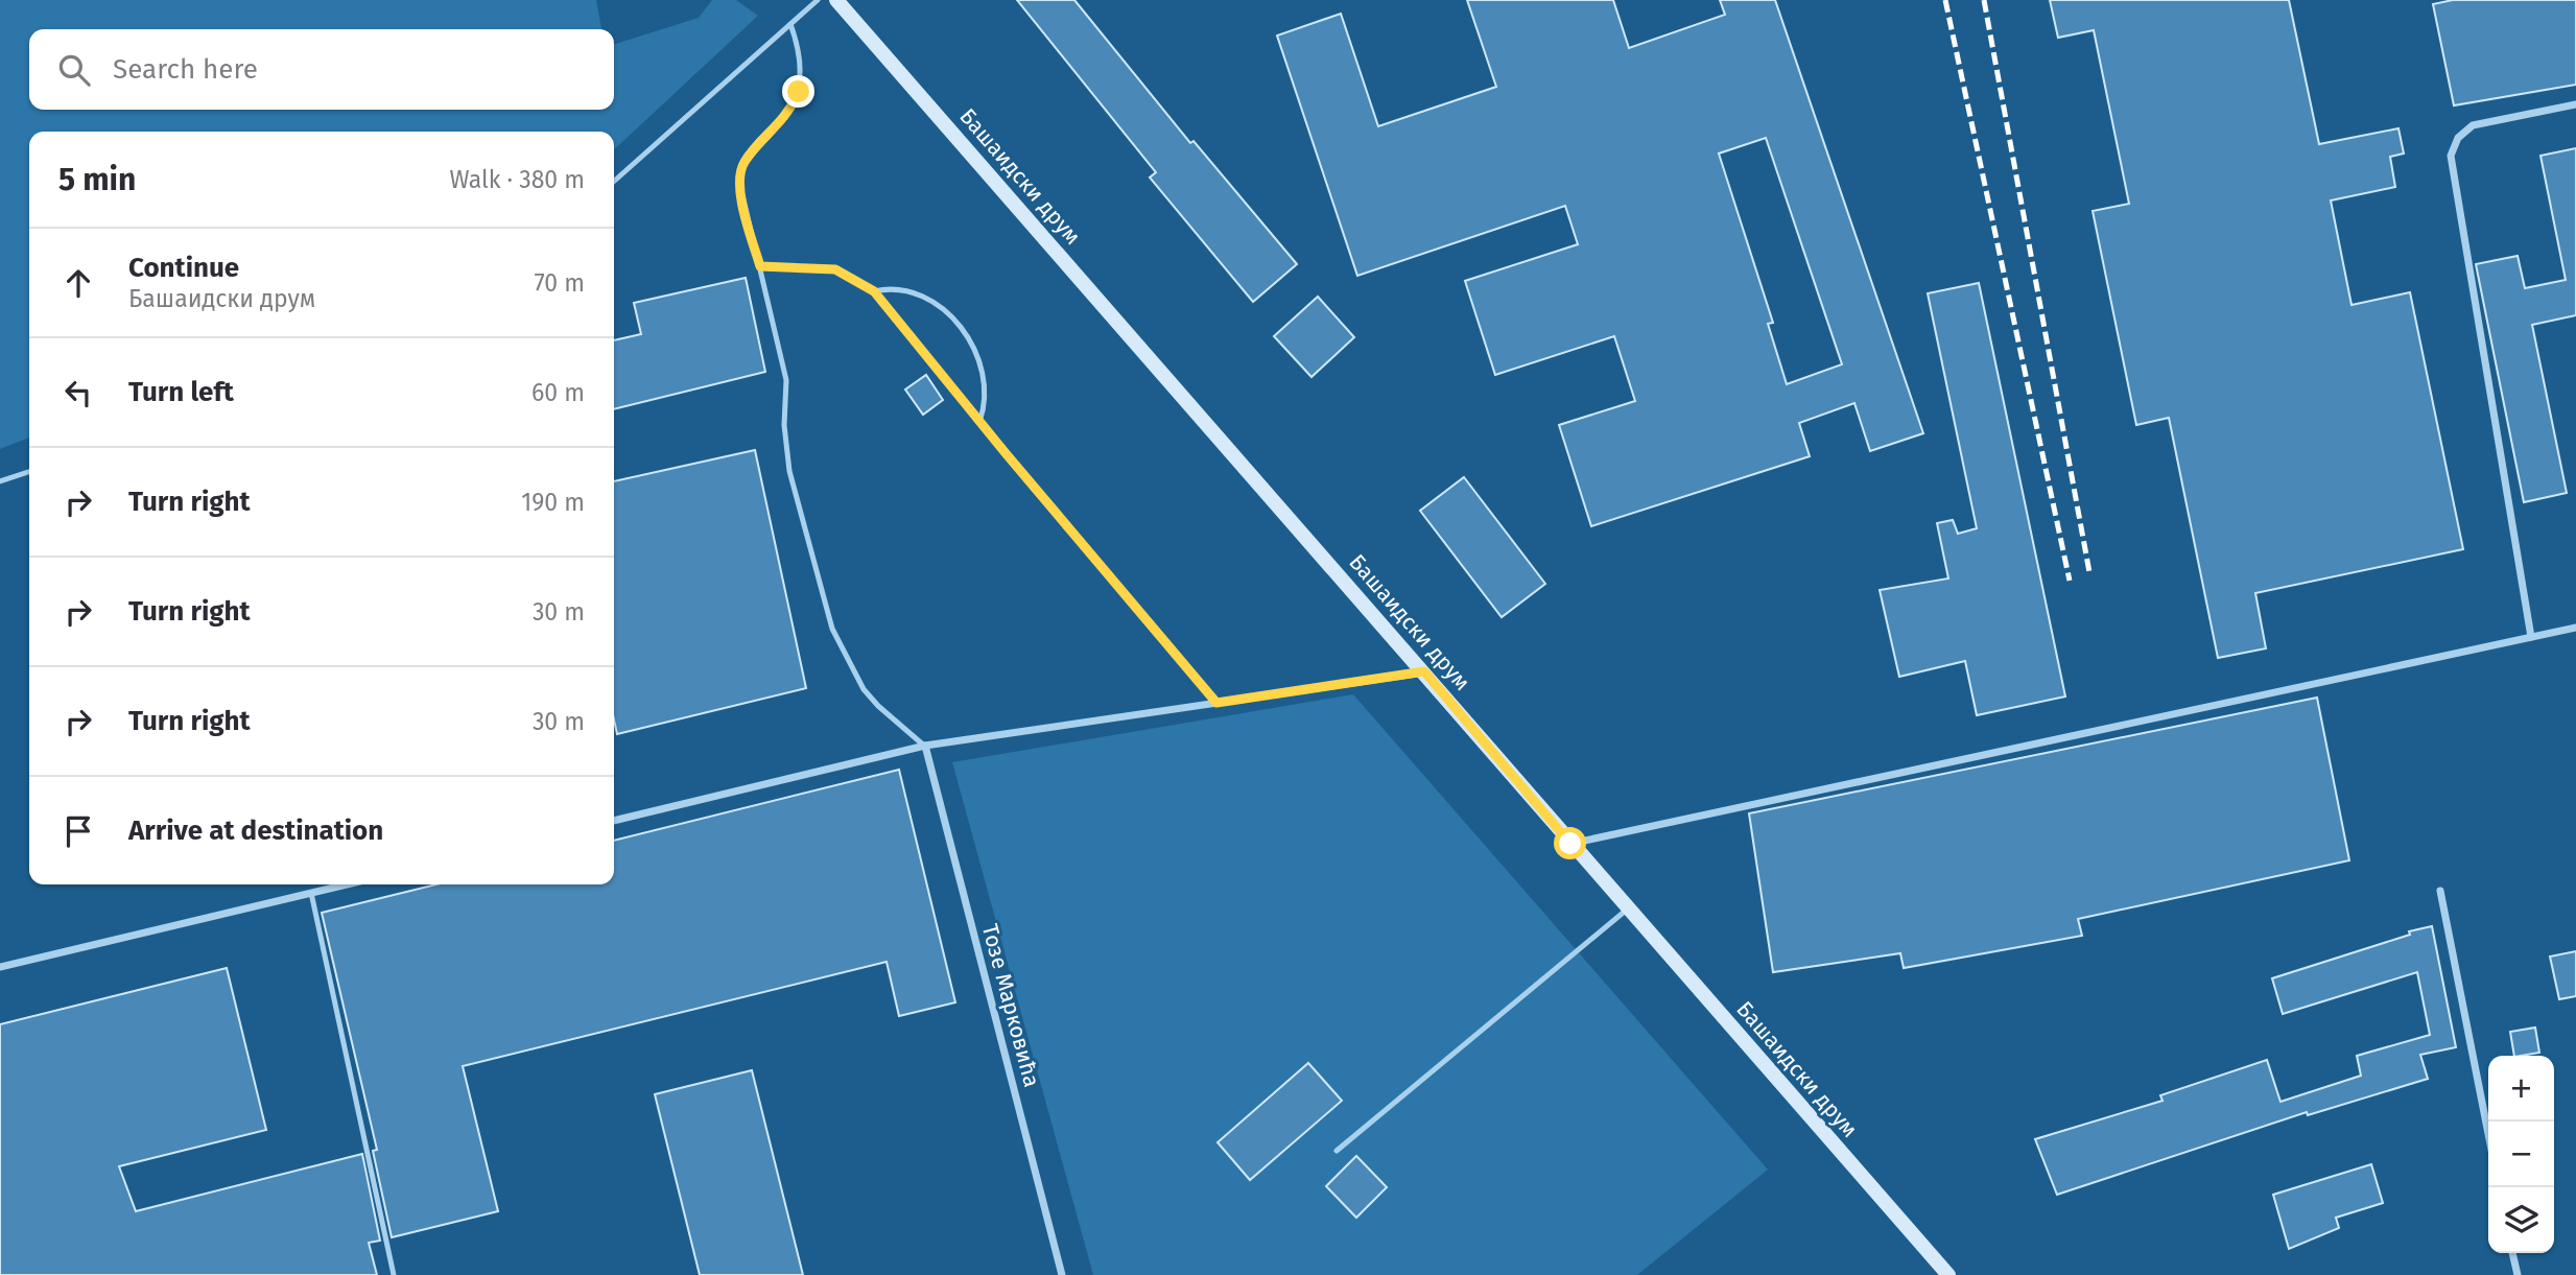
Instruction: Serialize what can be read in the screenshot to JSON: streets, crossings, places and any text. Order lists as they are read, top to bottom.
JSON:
{
  "streets": {
    "street": ["Башаидски друм", "Тозе Марковића"]
  },
  "page": {
    "search": "Search here",
    "heading": ["5 min", "Walk · 380 m"],
    "list": [
      ["Continue", "Башаидски друм", "70 m"],
      ["Turn left", "60 m"],
      ["Turn right", "190 m"],
      ["Turn right", "30 m"],
      ["Turn right", "30 m"],
      "Arrive at destination"
    ],
    "map_buttons": ["+", "−"]
  }
}
